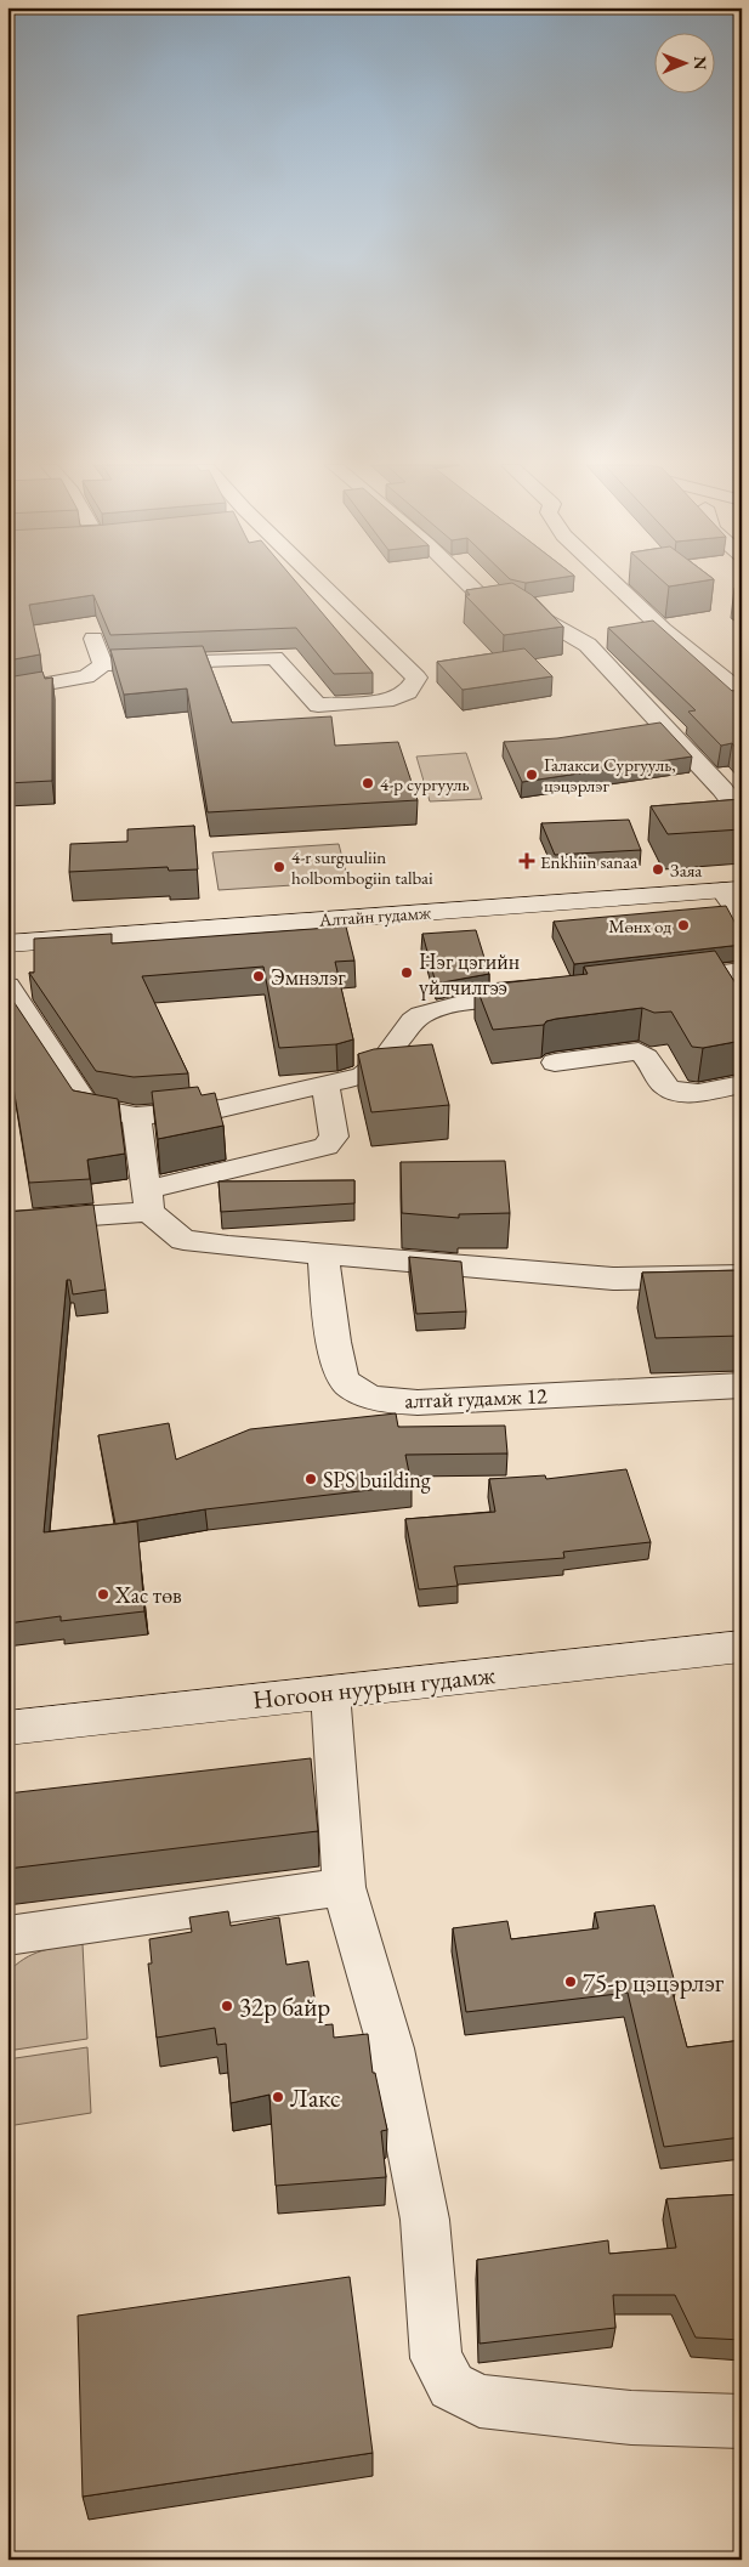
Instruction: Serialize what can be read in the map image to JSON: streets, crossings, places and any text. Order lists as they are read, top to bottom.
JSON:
{
  "streets": {
    "main road": ["Алтайн гудамж", "Ногоон нуурын гудамж"],
    "street": ["алтай гудамж 12"]
  },
  "places": {
    "other": [
      "Галакси Сургууль, цэцэрлэг",
      "4-р сургууль",
      "4-r surguuliin holbombogiin talbai",
      "Заяа",
      "Мөнх од",
      "Нэг цэгийн үйлчилгээ",
      "Эмнэлэг",
      "SPS building",
      "Хас төв",
      "75-р цэцэрлэг",
      "32р байр",
      "Лакс"
    ],
    "health": ["Enkhiin sanaa"]
  },
  "north": "right"
}
